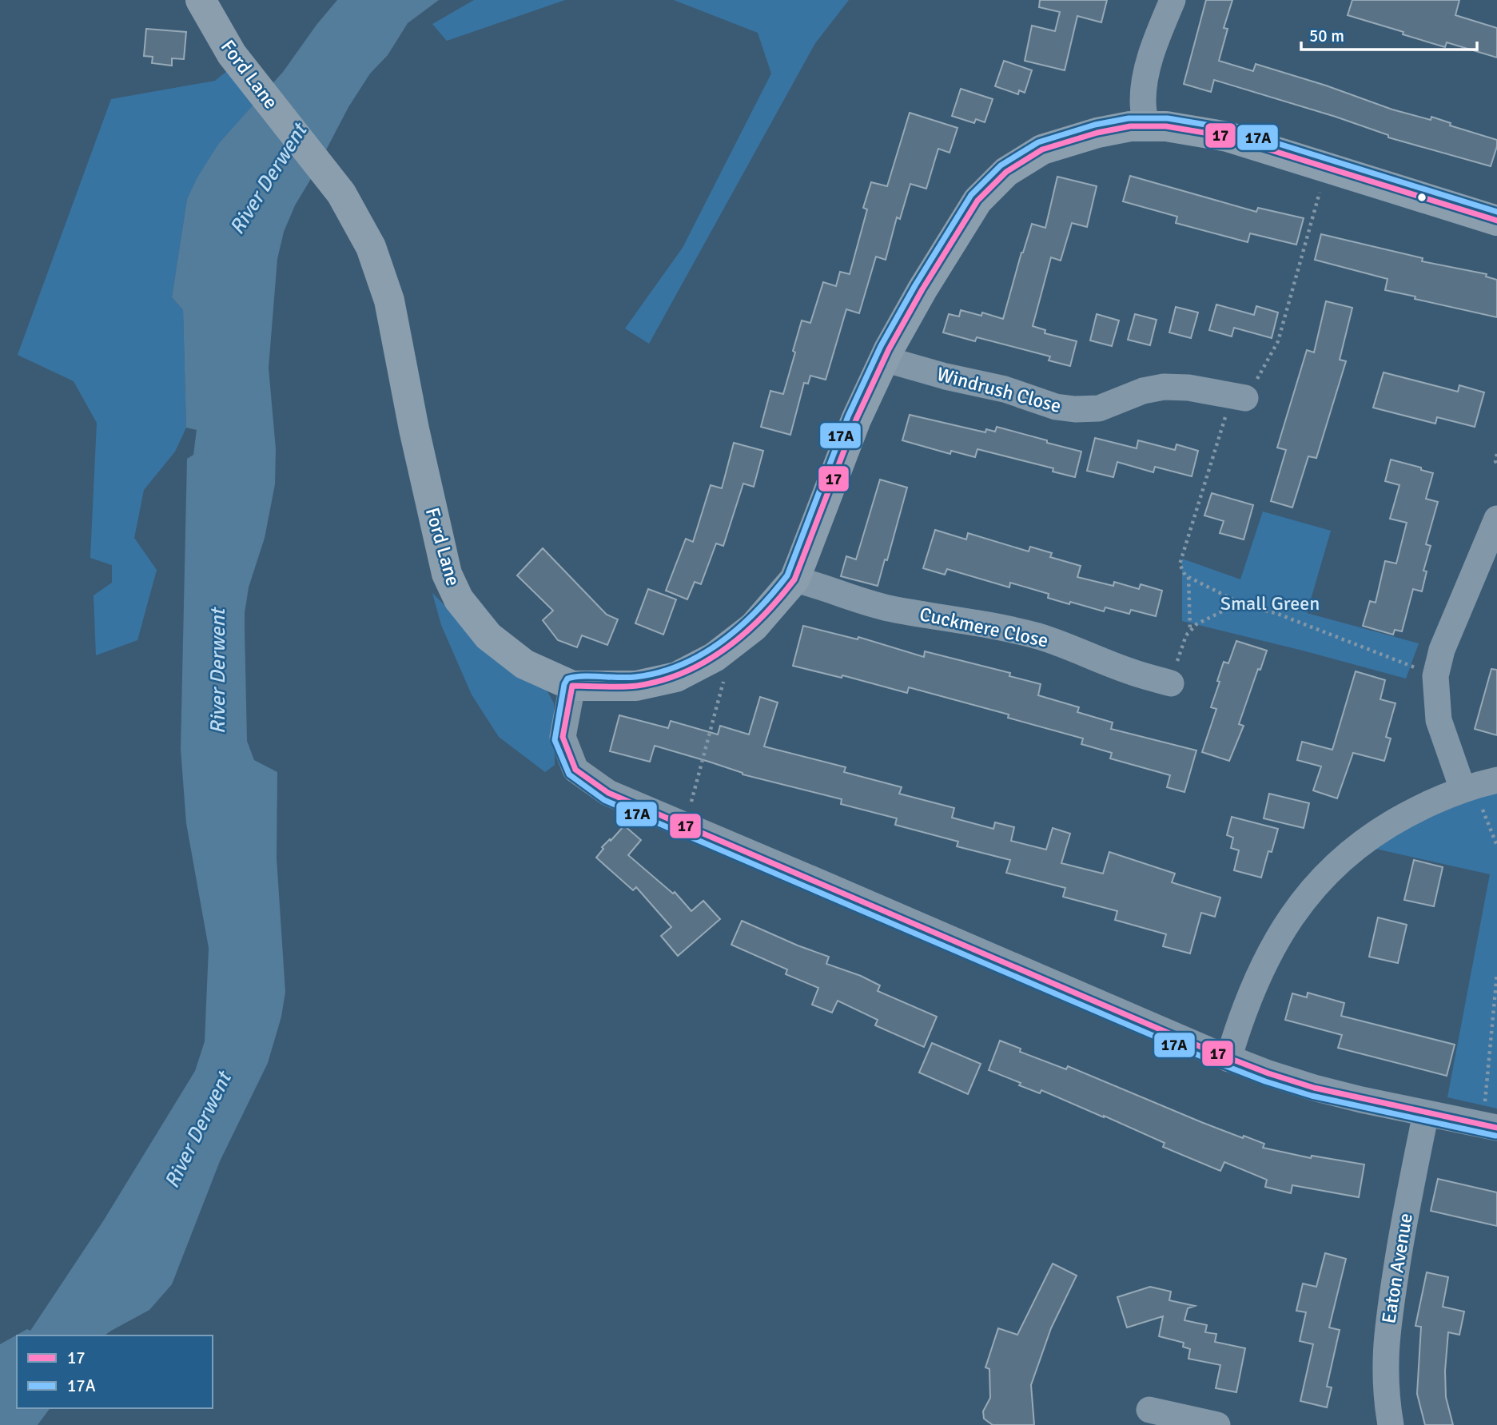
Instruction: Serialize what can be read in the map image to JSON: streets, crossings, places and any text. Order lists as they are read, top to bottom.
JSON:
{
  "streets": {
    "street": [
      "Ford Lane",
      "Windrush Close",
      "Cuckmere Close",
      "Eaton Avenue"
    ]
  },
  "water": ["River Derwent"],
  "parks": ["Small Green"],
  "lines": ["transit line 17A", "transit line 17"],
  "legend": ["17", "17A"],
  "scale_bar": "50 m"
}
